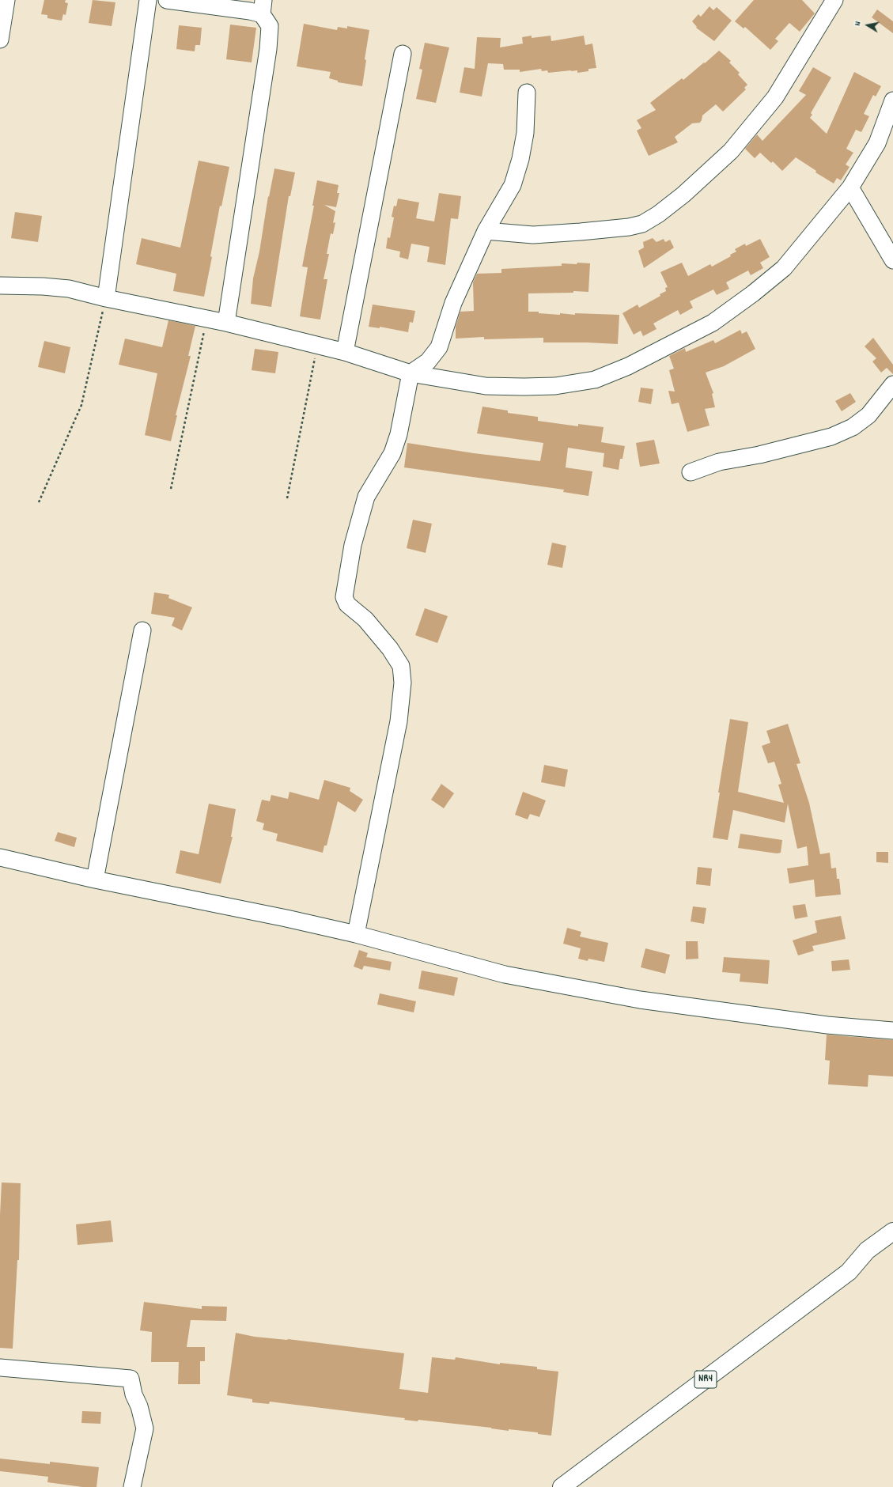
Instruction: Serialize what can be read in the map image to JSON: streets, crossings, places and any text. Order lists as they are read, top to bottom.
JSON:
{
  "streets": {
    "highway": ["NR4"]
  },
  "north": "left"
}
